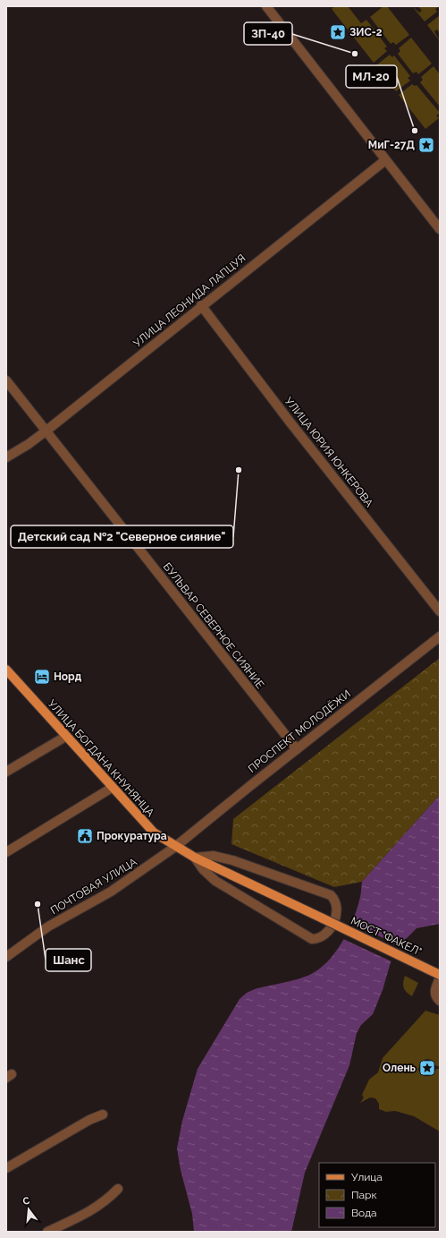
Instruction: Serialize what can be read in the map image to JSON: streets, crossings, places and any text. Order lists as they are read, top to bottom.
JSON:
{
  "streets": {
    "main road": ["УЛИЦА БОГДАНА КНУНЯНЦА", "МОСТ \"ФАКЕЛ\""],
    "street": [
      "УЛИЦА ЛЕОНИДА ЛАПЦУЯ",
      "УЛИЦА ЮРИЯ ЮНКЕРОВА",
      "БУЛЬВАР СЕВЕРНОЕ СИЯНИЕ",
      "ПРОСПЕКТ МОЛОДЁЖИ",
      "ПОЧТОВАЯ УЛИЦА"
    ]
  },
  "crossings": [
    ["УЛИЦА ЛЕОНИДА ЛАПЦУЯ", "УЛИЦА ЮРИЯ ЮНКЕРОВА"],
    ["УЛИЦА ЛЕОНИДА ЛАПЦУЯ", "БУЛЬВАР СЕВЕРНОЕ СИЯНИЕ"],
    ["БУЛЬВАР СЕВЕРНОЕ СИЯНИЕ", "ПРОСПЕКТ МОЛОДЁЖИ"],
    ["ПРОСПЕКТ МОЛОДЁЖИ", "УЛИЦА БОГДАНА КНУНЯНЦА"],
    ["ПРОСПЕКТ МОЛОДЁЖИ", "ПОЧТОВАЯ УЛИЦА"],
    ["УЛИЦА БОГДАНА КНУНЯНЦА", "ПОЧТОВАЯ УЛИЦА"],
    ["УЛИЦА БОГДАНА КНУНЯНЦА", "МОСТ \"ФАКЕЛ\""]
  ],
  "places": {
    "place": ["ЗИС-2", "МиГ-27Д", "Олень"],
    "other": [
      "ЗП-40",
      "МЛ-20",
      "Детский сад №2 \"Северное сияние\"",
      "Шанс"
    ],
    "hotel": ["Норд"],
    "public building": ["Прокуратура"]
  },
  "legend": ["Улица", "Парк", "Вода"],
  "north": "top"
}
